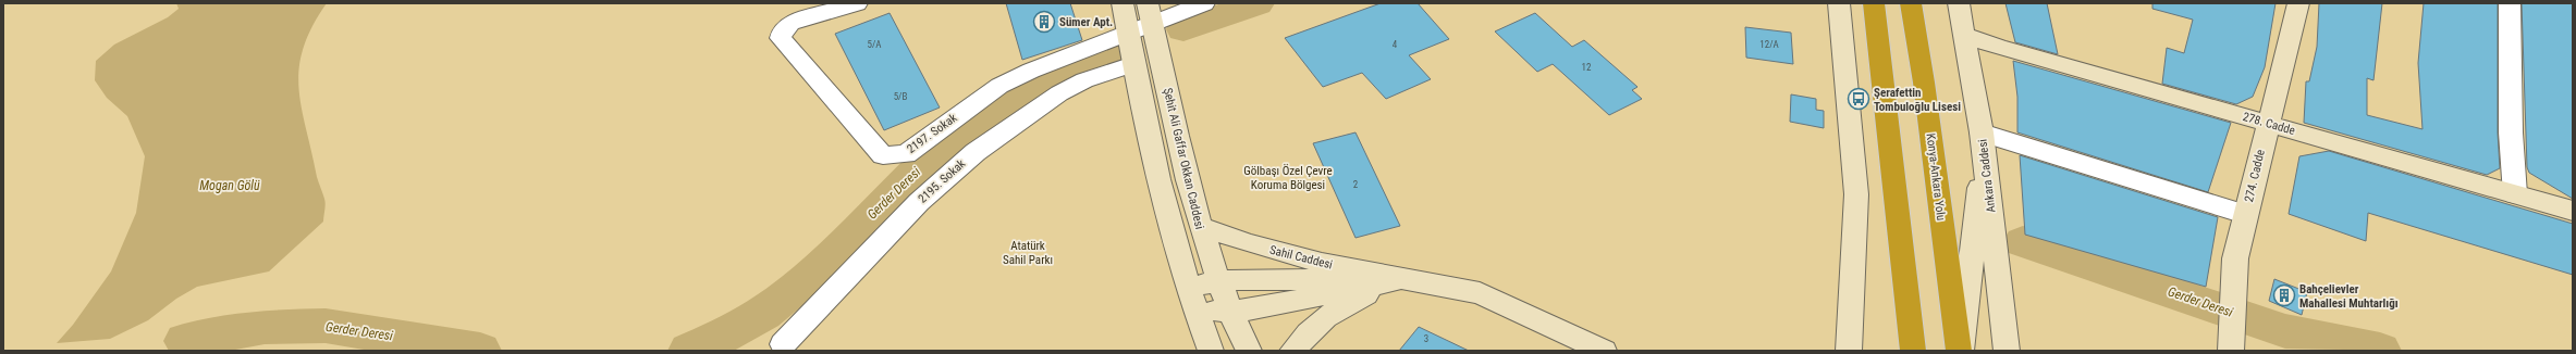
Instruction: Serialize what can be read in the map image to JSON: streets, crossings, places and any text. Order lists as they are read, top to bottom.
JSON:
{
  "streets": {
    "highway": ["Konya-Ankara Yolu"],
    "street": [
      "278. Cadde",
      "2197. Sokak",
      "Şehit Ali Gaffar Okkan Caddesi",
      "Ankara Caddesi",
      "274. Cadde",
      "2195. Sokak",
      "Sahil Caddesi"
    ]
  },
  "crossings": [
    ["278. Cadde", "Ankara Caddesi"],
    ["278. Cadde", "274. Cadde"],
    ["Şehit Ali Gaffar Okkan Caddesi", "Sahil Caddesi"]
  ],
  "water": ["Mogan Gölü", "Gerder Deresi"],
  "parks": ["Gölbaşı Özel Çevre Koruma Bölgesi", "Atatürk Sahil Parkı"],
  "places": {
    "building": ["Sümer Apt.", "Bahçelievler Mahallesi Muhtarlığı"],
    "bus stop": ["Şerafettin Tombuloğlu Lisesi"]
  },
  "house_numbers": [
    "5/A",
    "4",
    "12/A",
    "12",
    "5/B",
    "2",
    "3"
  ]
}
